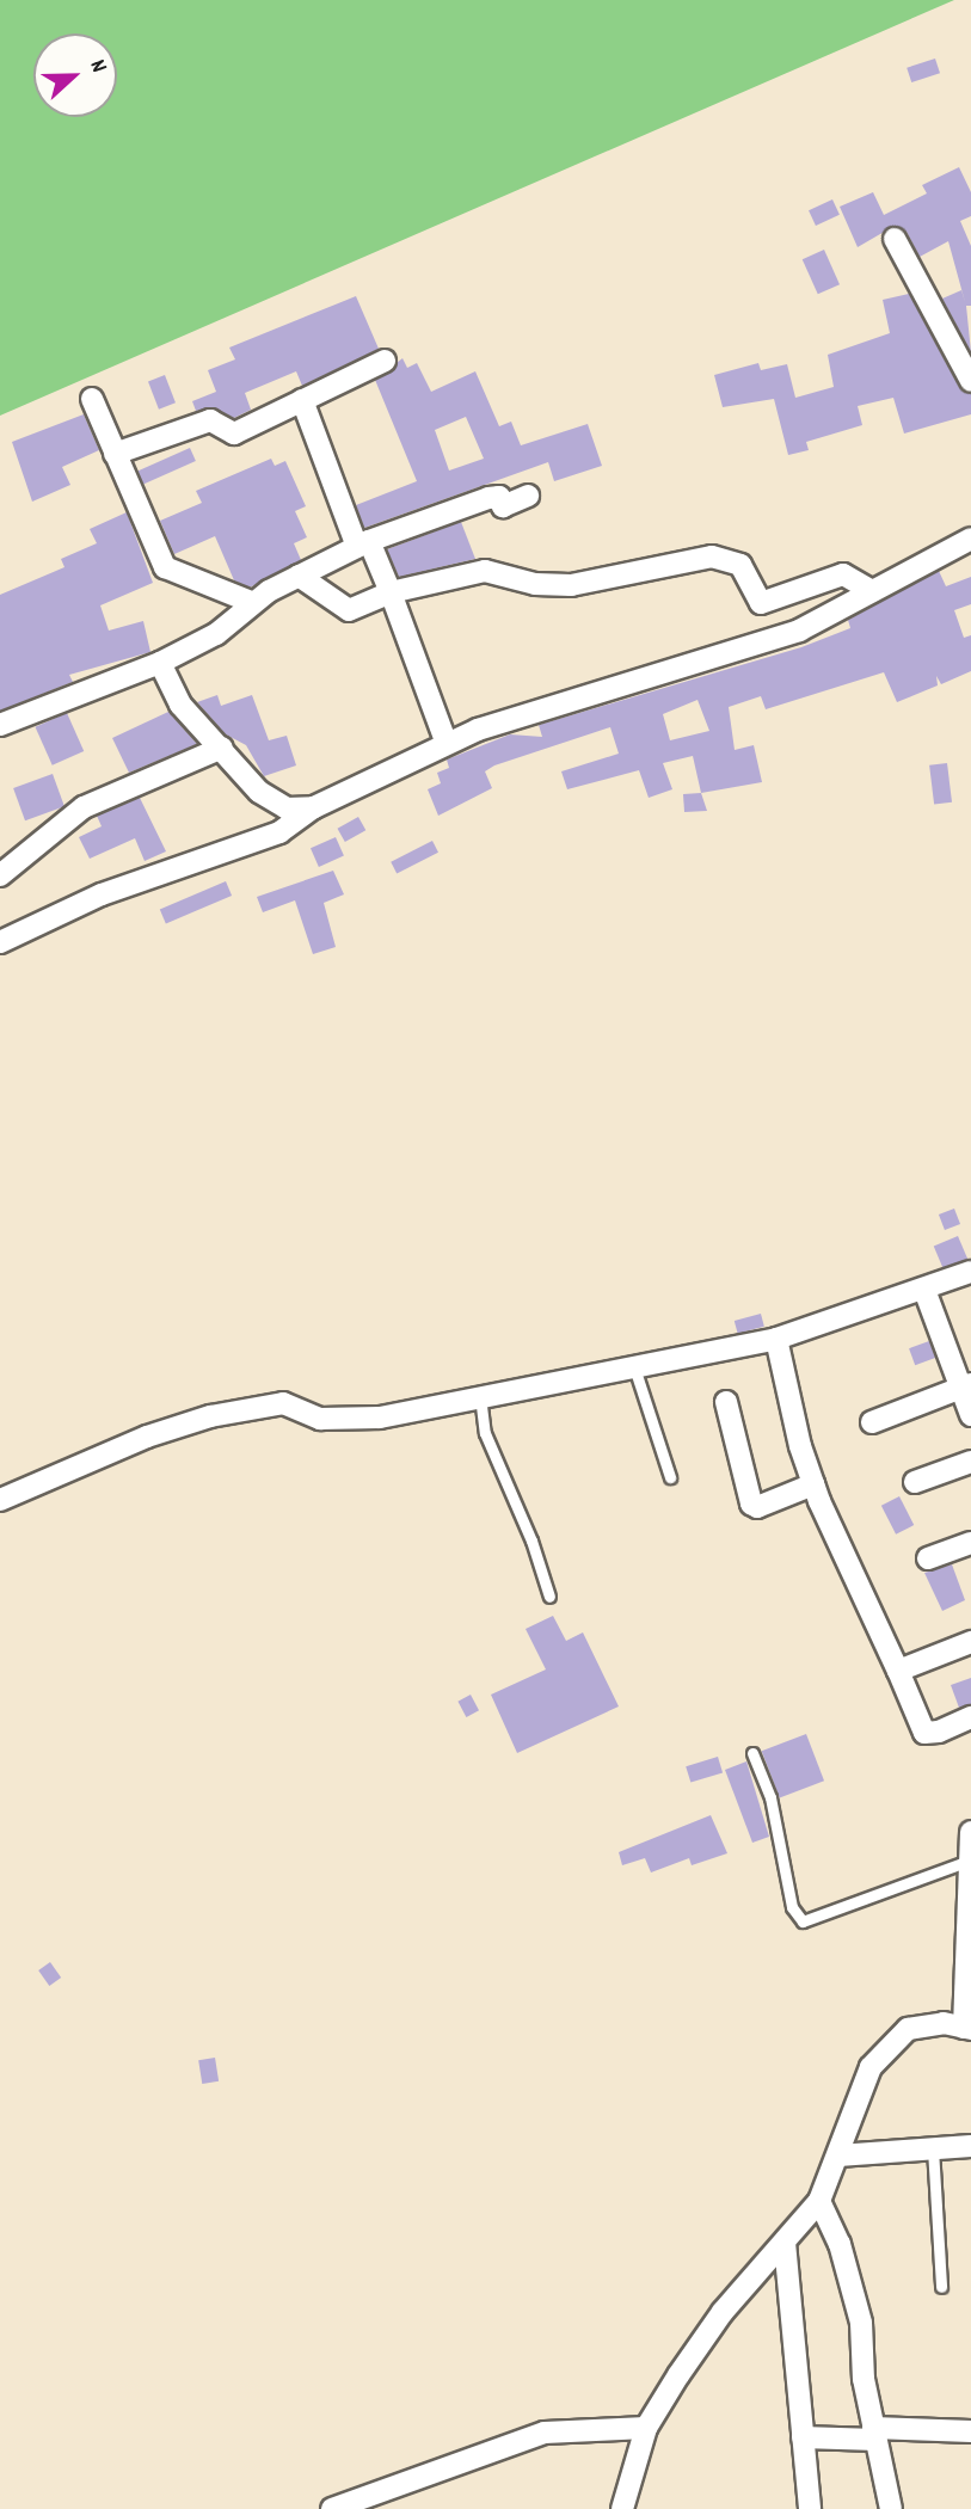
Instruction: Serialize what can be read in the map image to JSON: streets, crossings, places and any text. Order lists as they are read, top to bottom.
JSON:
{
  "north": "right"
}
